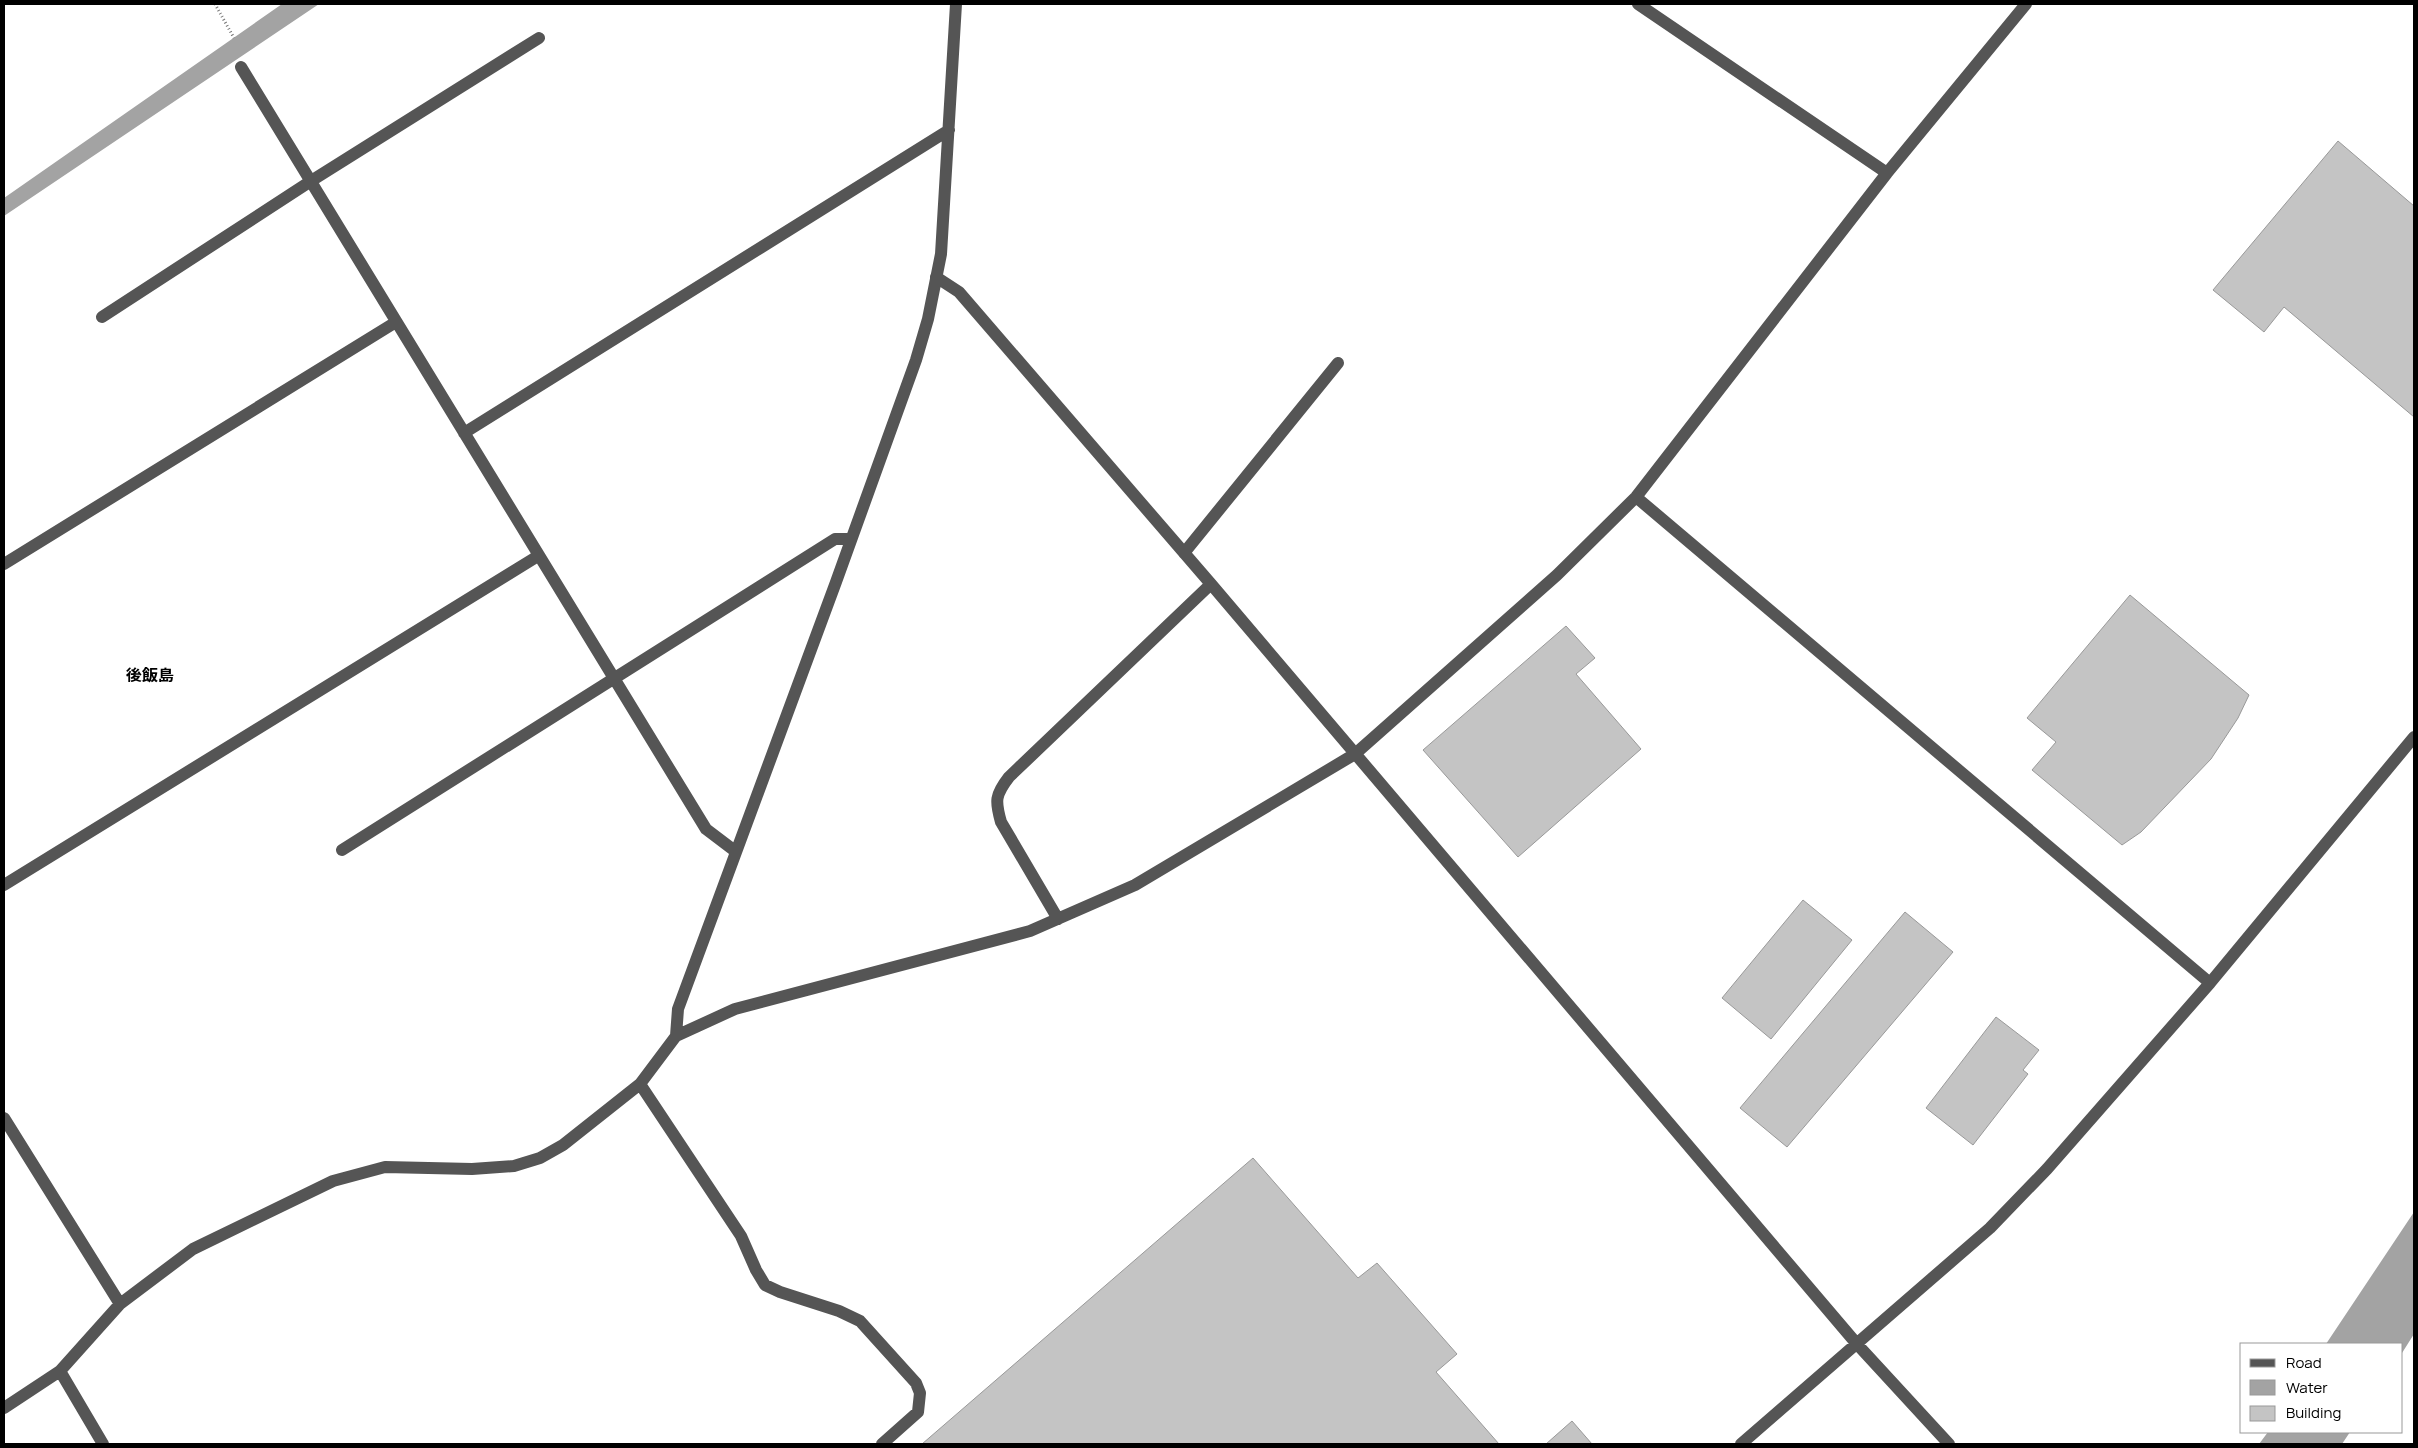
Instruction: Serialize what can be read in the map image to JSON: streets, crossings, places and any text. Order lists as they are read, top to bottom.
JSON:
{
  "districts": ["後飯島"],
  "legend": ["Road", "Water", "Building"]
}
